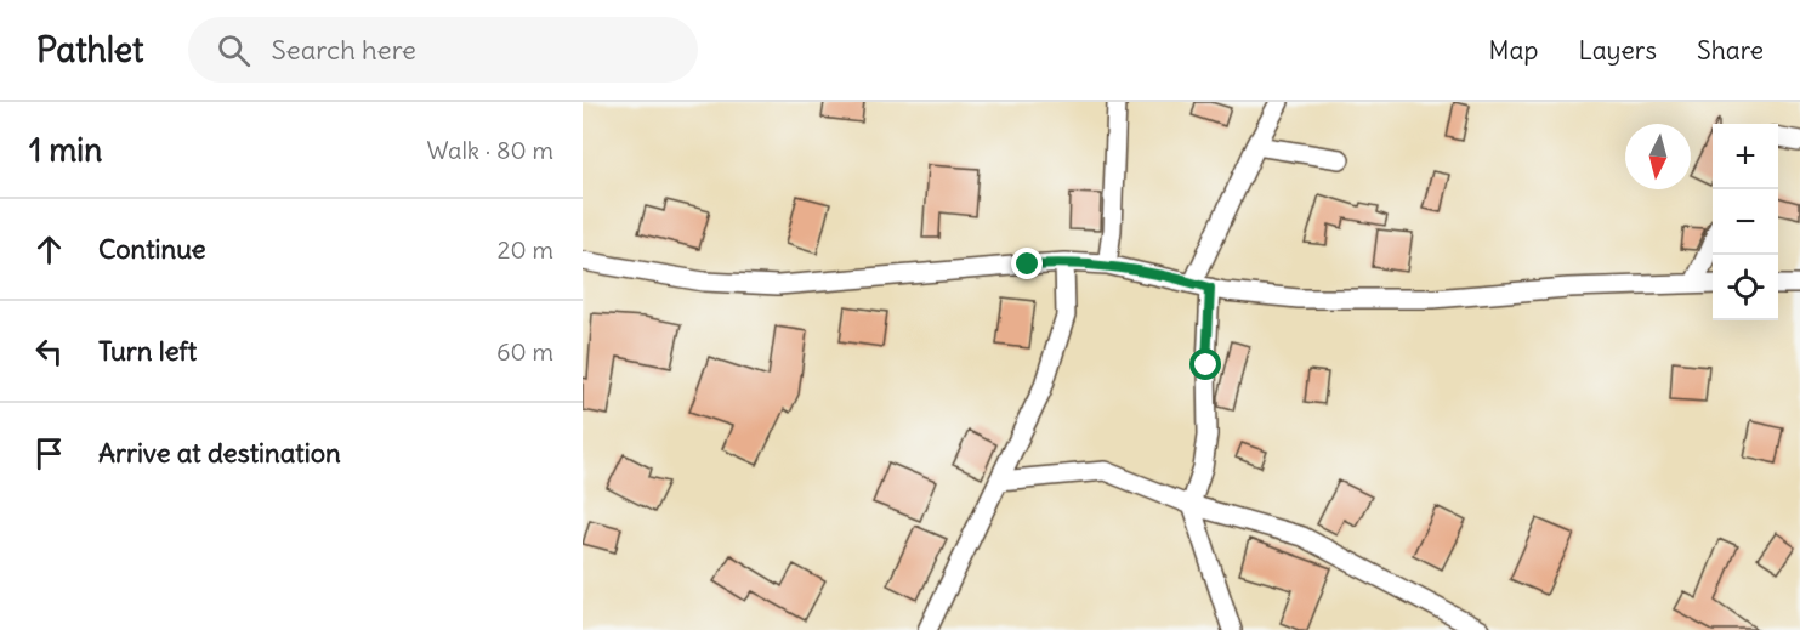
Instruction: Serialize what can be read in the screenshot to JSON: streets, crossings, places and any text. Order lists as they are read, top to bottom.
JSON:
{
  "north": "bottom",
  "page": {
    "header": "Pathlet",
    "search": "Search here",
    "nav": ["Map", "Layers", "Share"],
    "heading": ["1 min", "Walk · 80 m"],
    "map_buttons": ["+", "−"],
    "list": [
      ["Continue", "20 m"],
      ["Turn left", "60 m"],
      "Arrive at destination"
    ]
  }
}
